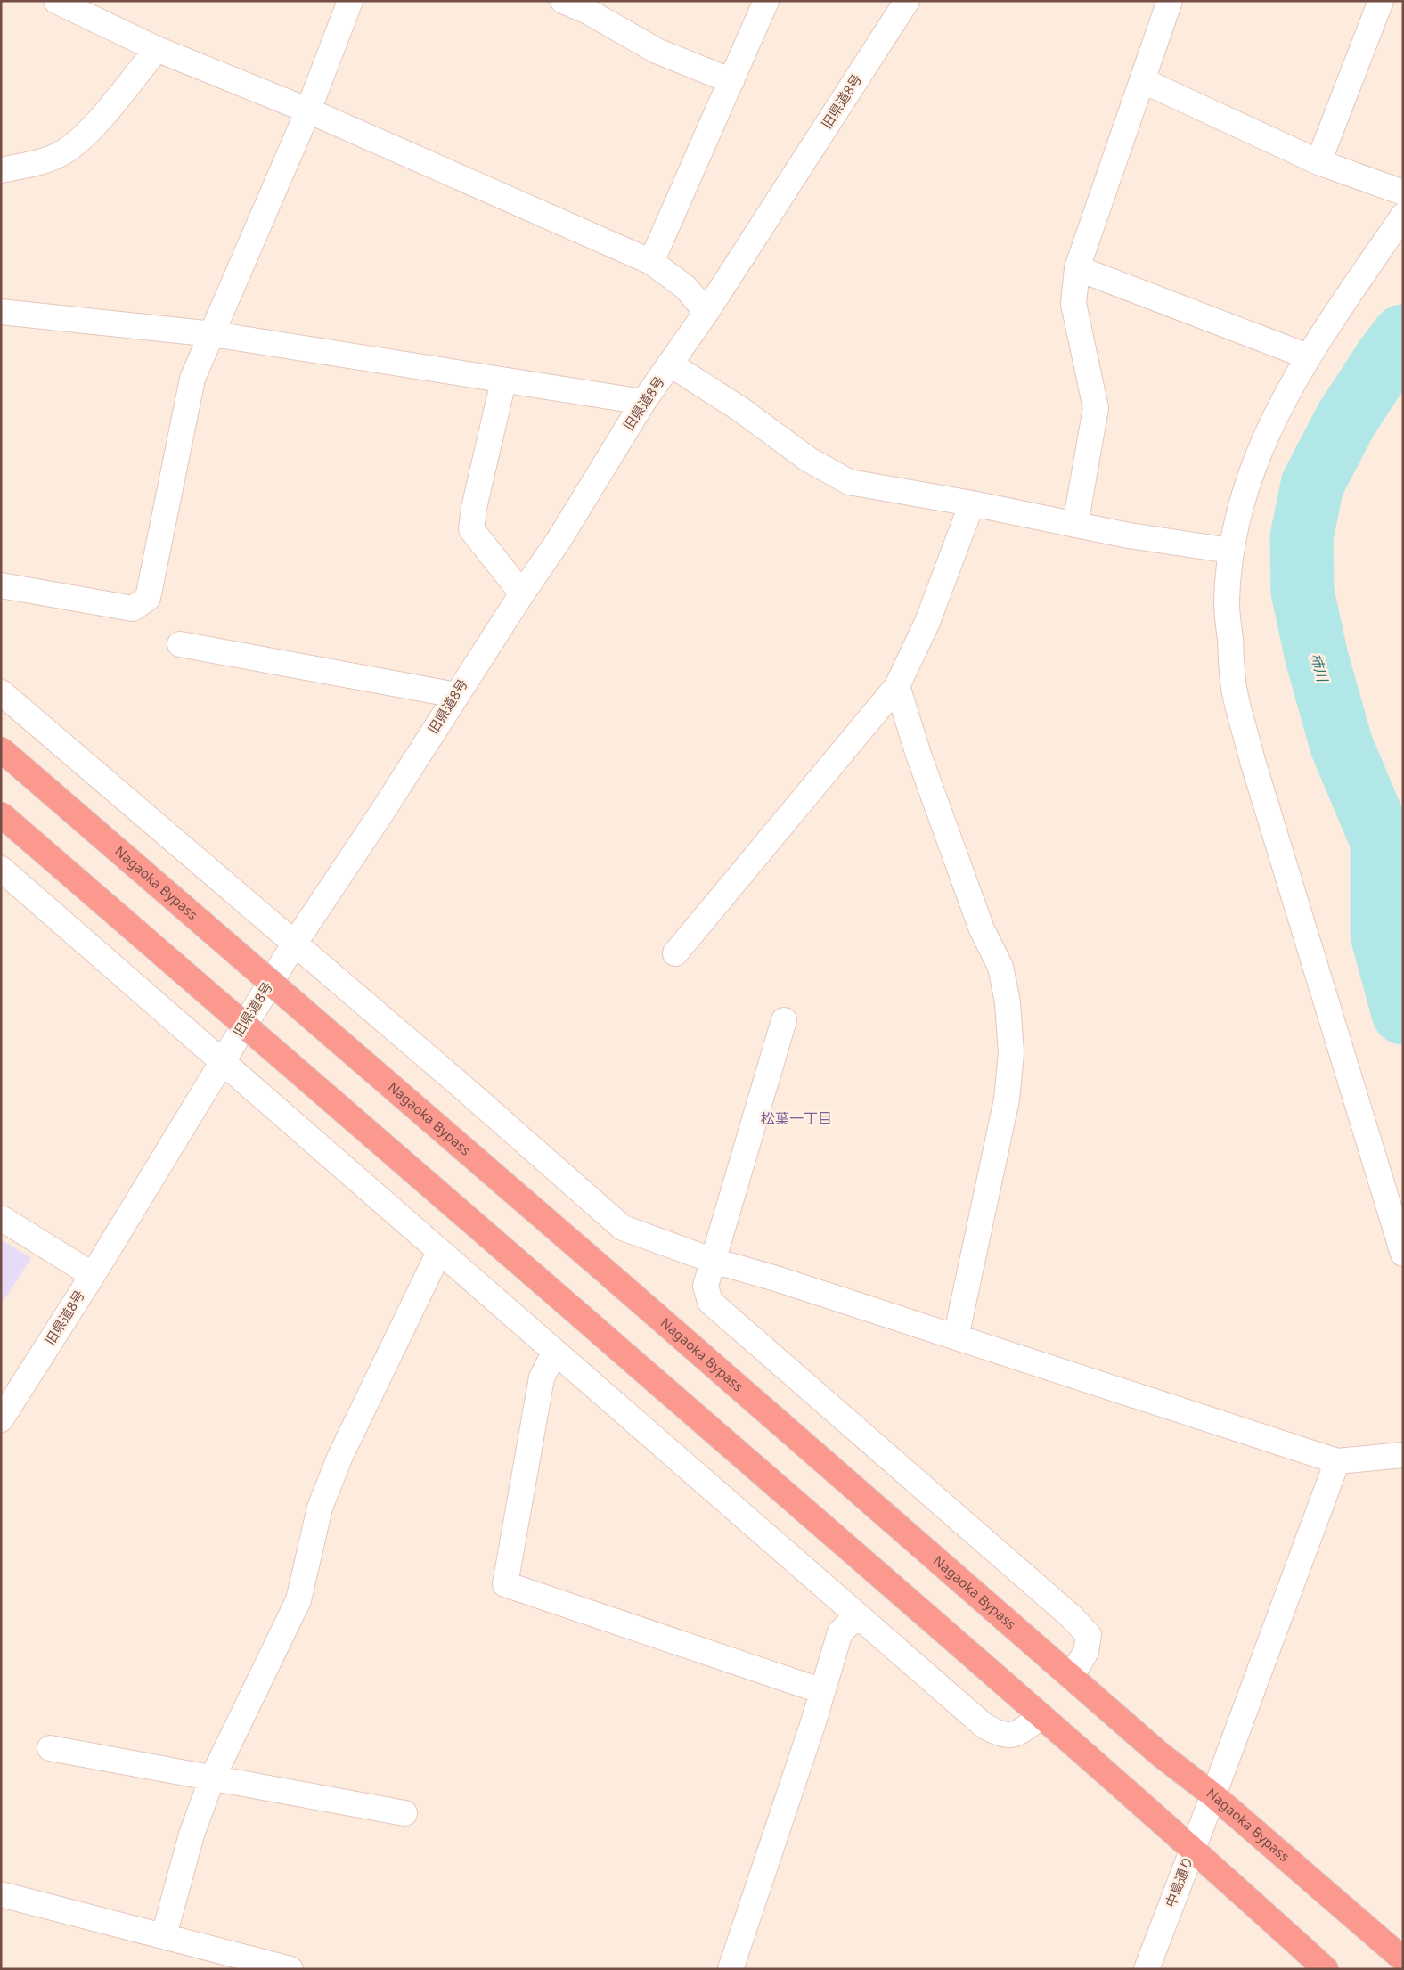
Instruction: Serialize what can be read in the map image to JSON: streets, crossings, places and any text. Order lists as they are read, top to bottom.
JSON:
{
  "streets": {
    "highway": ["Nagaoka Bypass"],
    "street": ["旧県道8号", "中島通り"]
  },
  "crossings": [
    ["Nagaoka Bypass", "中島通り"]
  ],
  "districts": ["松葉一丁目"],
  "water": ["柿川"]
}
